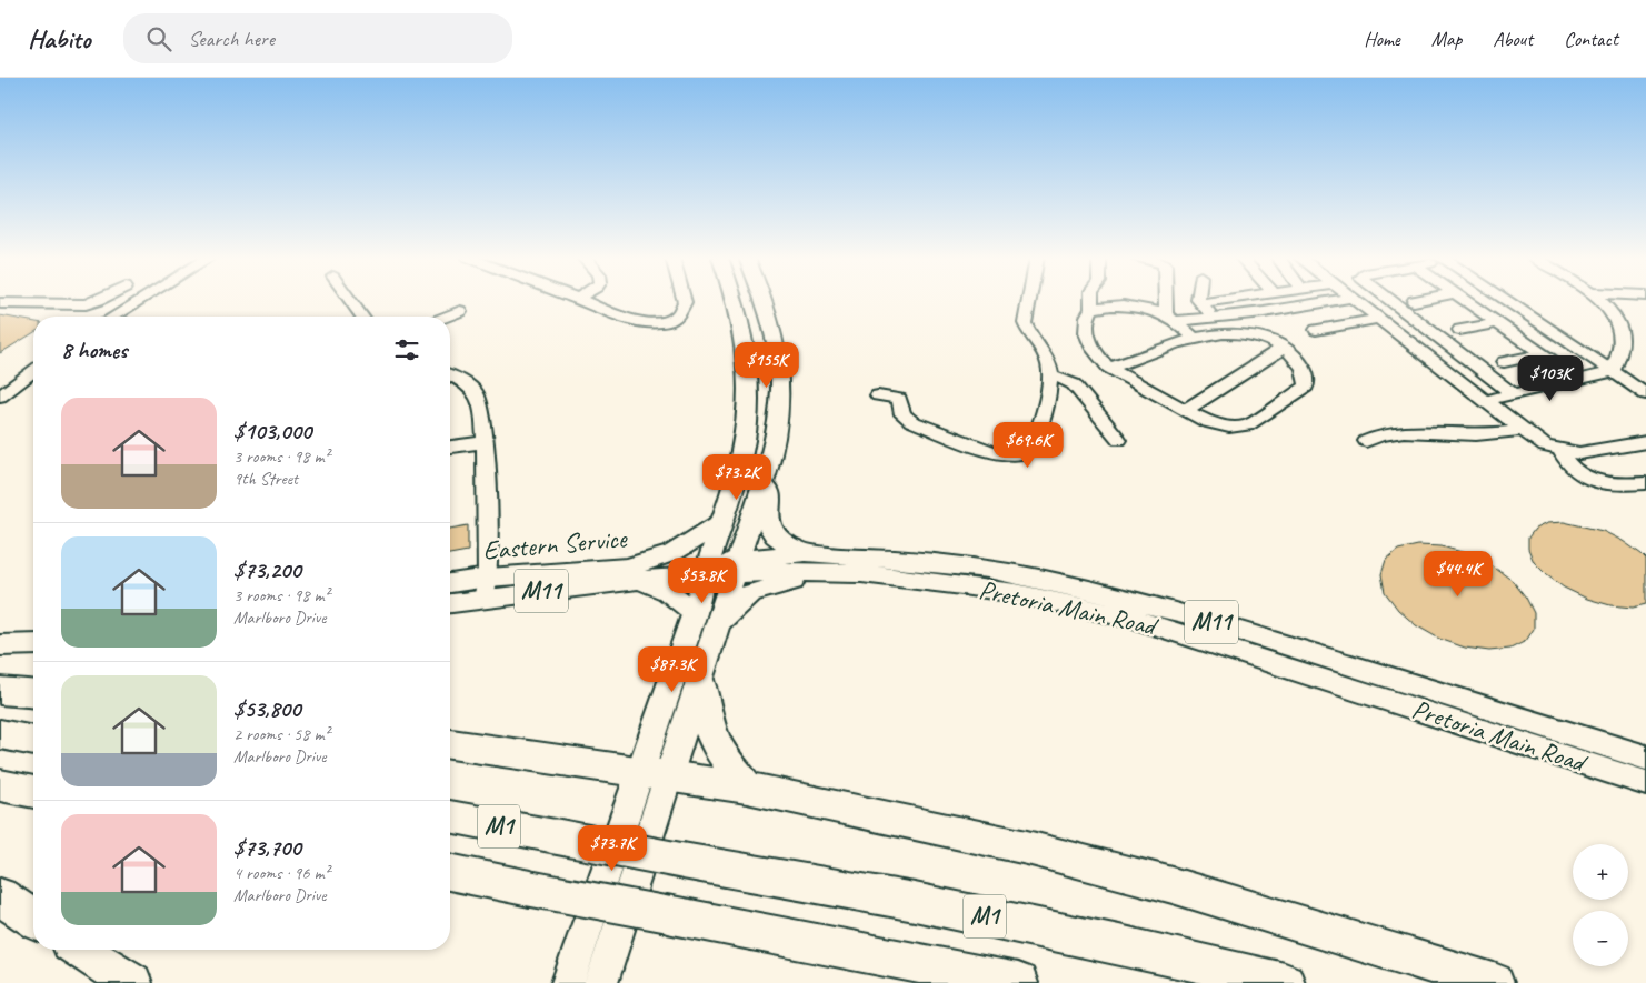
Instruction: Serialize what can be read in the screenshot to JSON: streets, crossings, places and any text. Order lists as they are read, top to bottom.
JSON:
{
  "streets": {
    "highway": ["M1"],
    "main road": ["Eastern Service", "M11", "Pretoria Main Road"]
  },
  "crossings": [
    ["Eastern Service", "Pretoria Main Road"]
  ],
  "page": {
    "header": "Habito",
    "search": "Search here",
    "nav": [
      "Home",
      "Map",
      "About",
      "Contact"
    ],
    "heading": "8 homes",
    "price": [
      "$155K",
      "$103K",
      "$69.6K",
      "$73.2K",
      "$44.4K",
      "$53.8K",
      "$87.3K",
      "$73.7K"
    ],
    "list": [
      {
        "name": "$103,000",
        "note": "3 rooms · 98 m² · 9th Street"
      },
      {
        "name": "$73,200",
        "note": "3 rooms · 98 m² · Marlboro Drive"
      },
      {
        "name": "$53,800",
        "note": "2 rooms · 58 m² · Marlboro Drive"
      },
      {
        "name": "$73,700",
        "note": "4 rooms · 96 m² · Marlboro Drive"
      }
    ],
    "map_buttons": ["+", "−"]
  }
}
